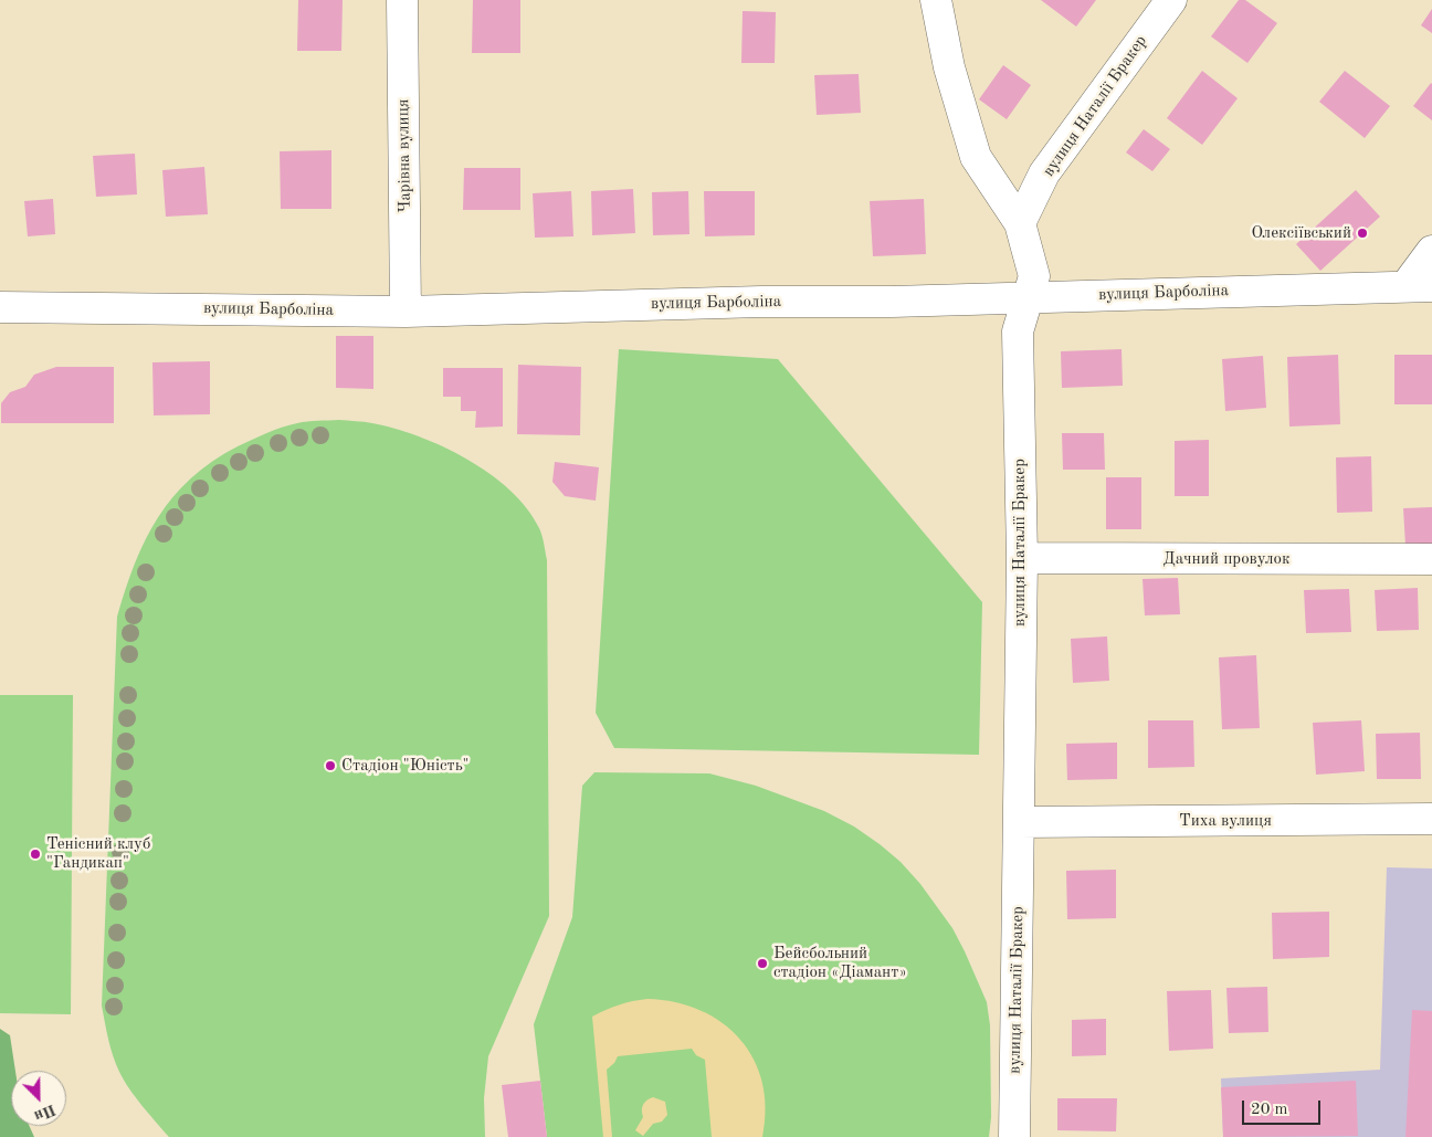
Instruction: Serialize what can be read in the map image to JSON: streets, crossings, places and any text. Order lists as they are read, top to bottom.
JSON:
{
  "streets": {
    "street": [
      "вулиця Наталії Бракер",
      "Чарівна вулиця",
      "вулиця Барболіна",
      "Дачний провулок",
      "Тиха вулиця"
    ]
  },
  "crossings": [
    ["вулиця Наталії Бракер", "вулиця Барболіна"],
    ["вулиця Наталії Бракер", "Дачний провулок"],
    ["вулиця Наталії Бракер", "Тиха вулиця"],
    ["Чарівна вулиця", "вулиця Барболіна"]
  ],
  "places": [
    "Олексіївський",
    "Стадіон \"Юність\"",
    "Тенісний клуб \"Гандикап\"",
    "Бейсбольний стадіон «Діамант»"
  ],
  "scale_bar": "20 m",
  "north": "bottom right"
}
